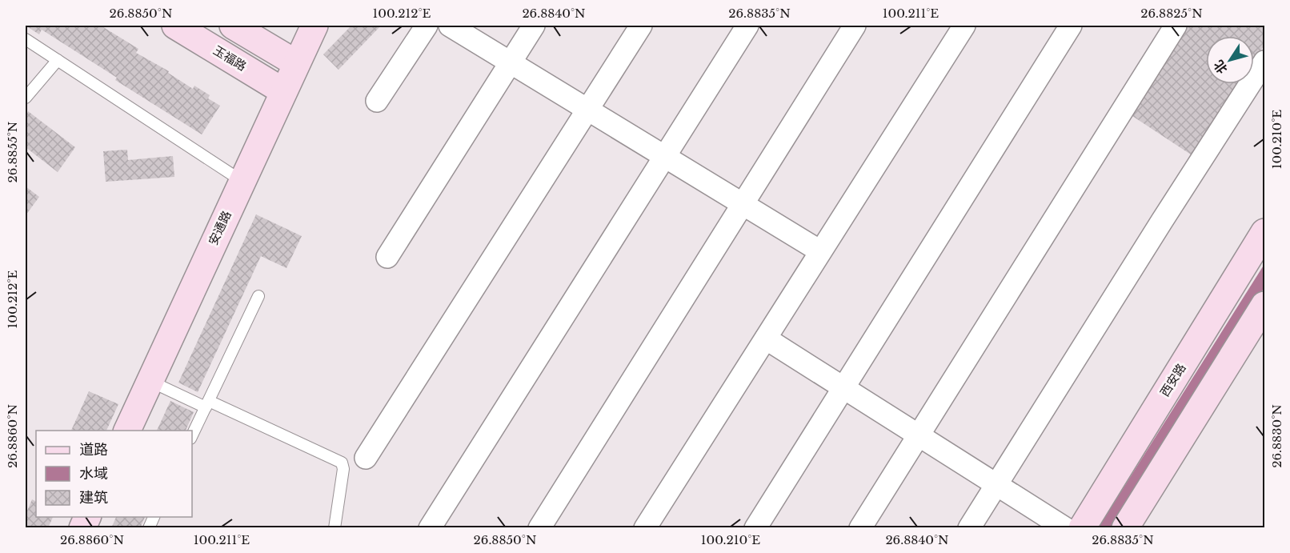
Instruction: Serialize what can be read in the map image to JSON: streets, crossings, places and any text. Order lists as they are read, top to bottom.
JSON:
{
  "streets": {
    "street": ["玉福路", "安通路", "西安路"]
  },
  "crossings": [
    ["玉福路", "安通路"]
  ],
  "legend": ["道路", "水域", "建筑"],
  "north": "bottom left",
  "coordinates": [
    "26.8850°N",
    "100.212°E",
    "26.8840°N",
    "26.8835°N",
    "100.211°E",
    "26.8825°N",
    "100.210°E",
    "26.8855°N",
    "26.8860°N",
    "26.8830°N"
  ]
}
